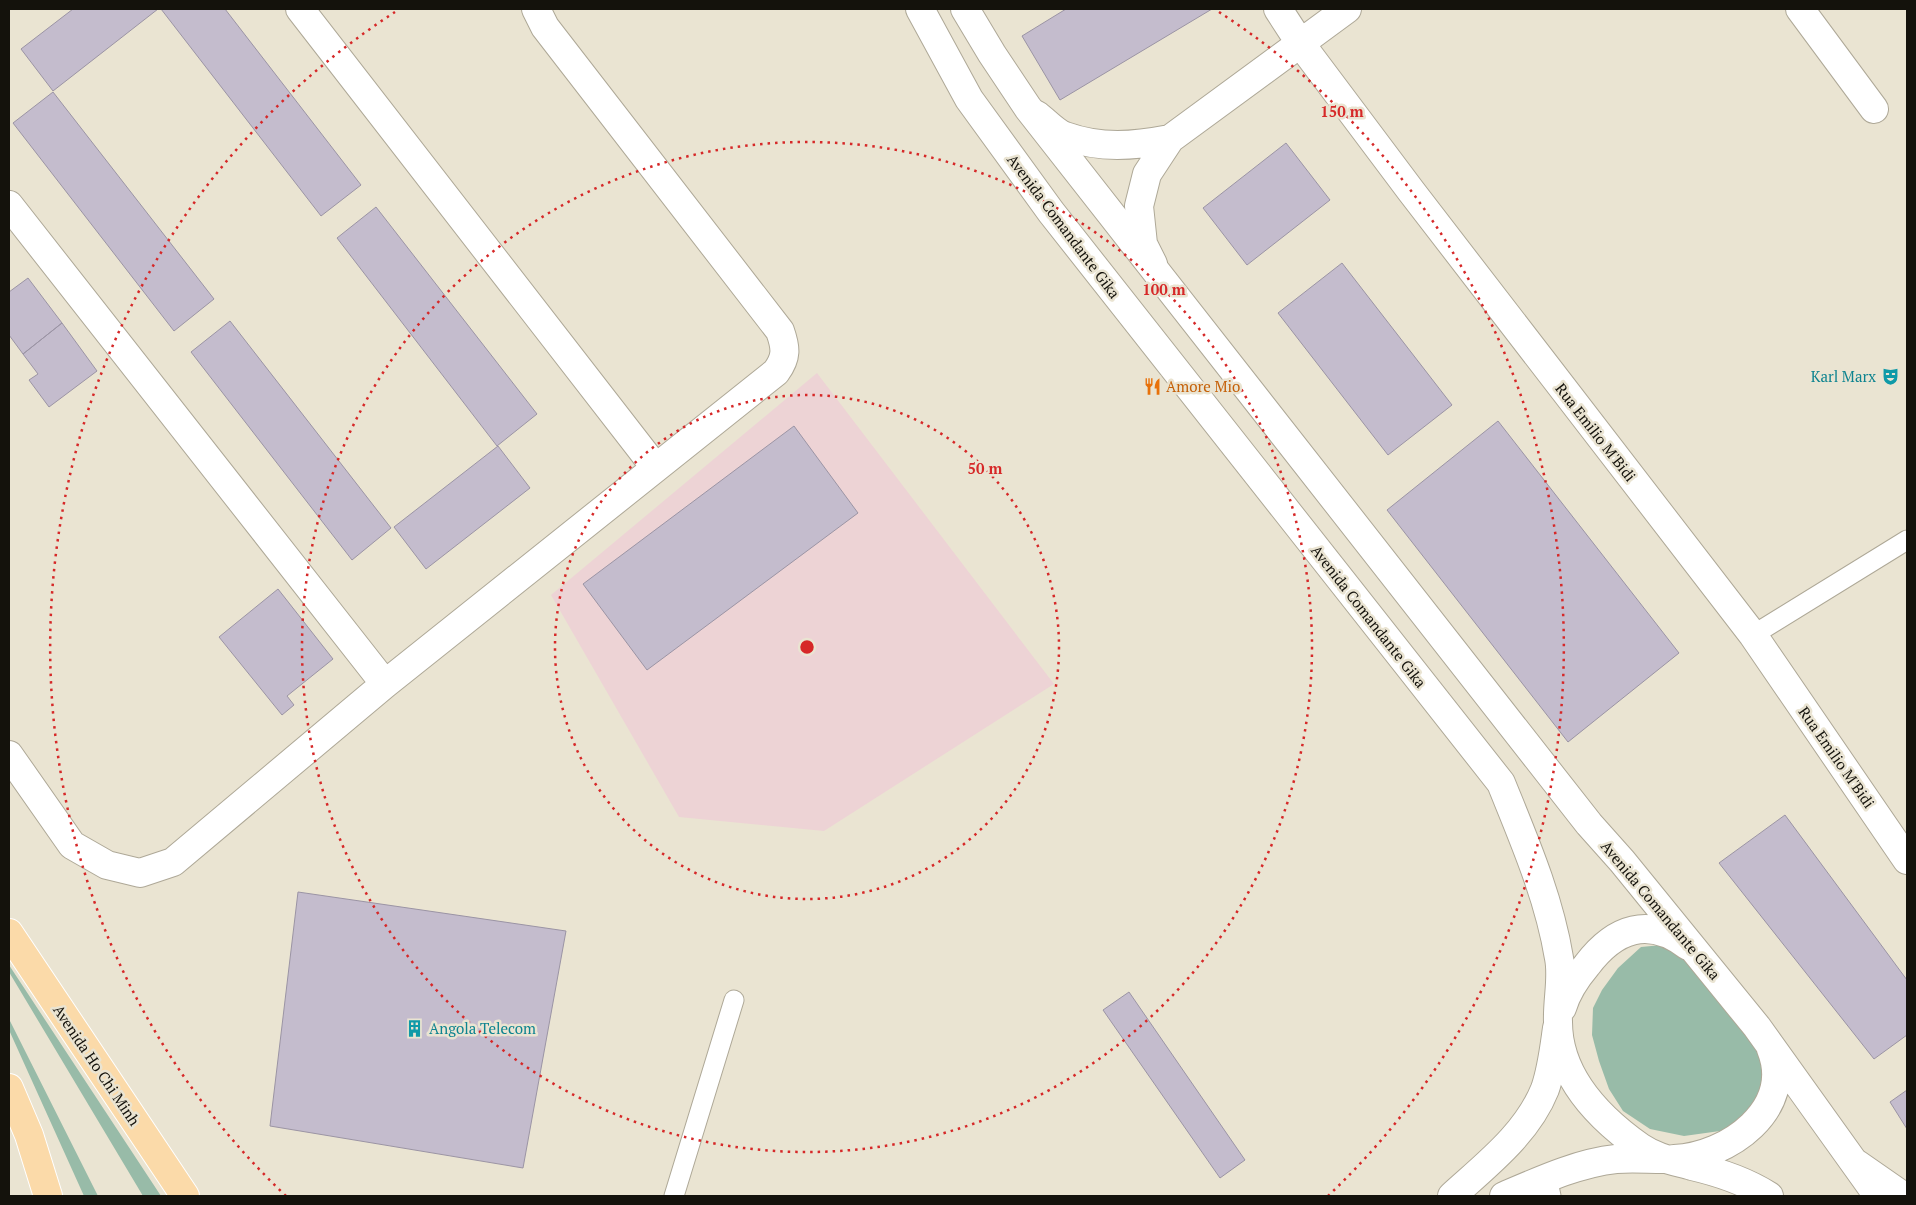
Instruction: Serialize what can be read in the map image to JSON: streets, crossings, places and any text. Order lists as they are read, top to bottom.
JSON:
{
  "streets": {
    "main road": ["Avenida Ho Chi Minh"],
    "street": ["Avenida Comandante Gika", "Rua Emilio M'Bidi"]
  },
  "places": {
    "theatre": ["Karl Marx"],
    "restaurant": ["Amore Mio"],
    "building": ["Angola Telecom"]
  },
  "rings": ["150 m", "100 m", "50 m"]
}
